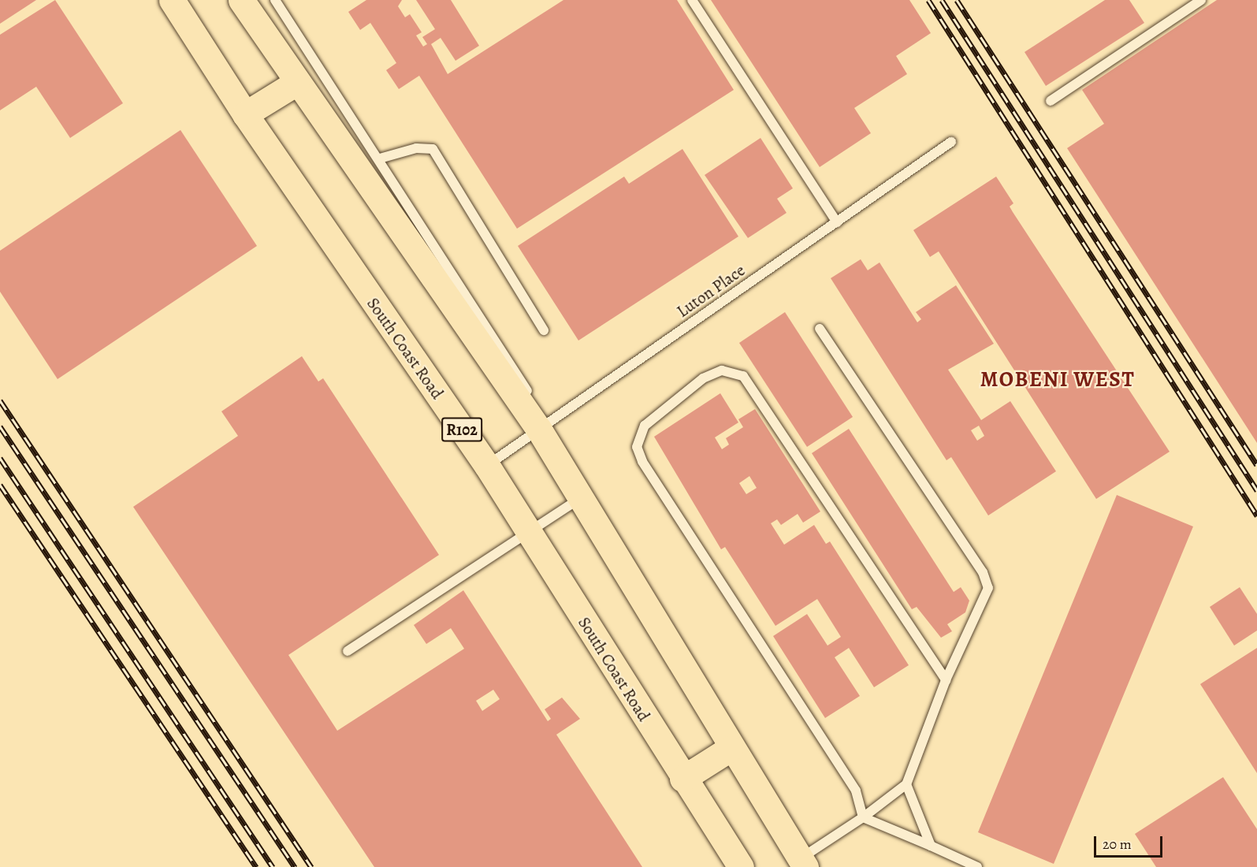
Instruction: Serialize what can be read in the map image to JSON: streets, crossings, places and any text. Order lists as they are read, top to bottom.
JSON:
{
  "streets": {
    "highway": ["South Coast Road", "R102"],
    "lane": ["Luton Place"]
  },
  "crossings": [
    ["Luton Place", "South Coast Road"]
  ],
  "districts": ["MOBENI WEST"],
  "scale_bar": "20 m"
}
